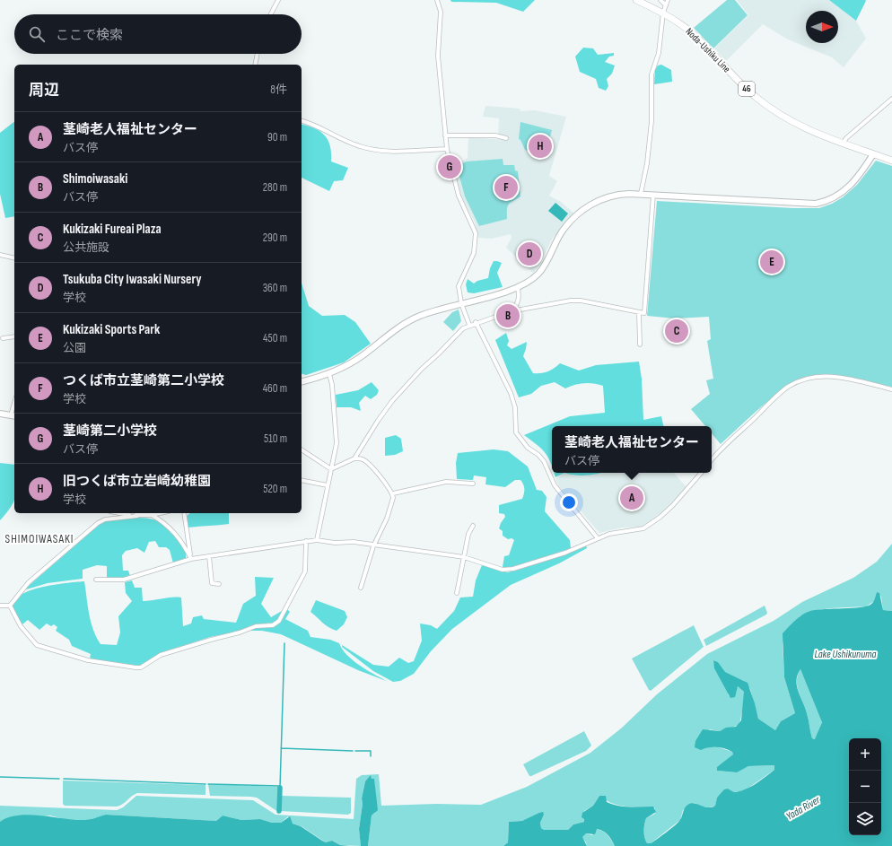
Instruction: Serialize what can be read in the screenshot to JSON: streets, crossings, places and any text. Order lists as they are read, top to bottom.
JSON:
{
  "streets": {
    "main road": ["Noda-Ushiku Line", "46"]
  },
  "districts": ["SHIMOIWASAKI"],
  "water": ["Lake Ushikunuma", "Yada River"],
  "north": "right",
  "page": {
    "search": "ここで検索",
    "heading": ["周辺", "8件"],
    "list": [
      {
        "mark": "A",
        "name": "茎崎老人福祉センター",
        "note": "バス停",
        "value": "90 m"
      },
      {
        "mark": "B",
        "name": "Shimoiwasaki",
        "note": "バス停",
        "value": "280 m"
      },
      {
        "mark": "C",
        "name": "Kukizaki Fureai Plaza",
        "note": "公共施設",
        "value": "290 m"
      },
      {
        "mark": "D",
        "name": "Tsukuba City Iwasaki Nursery",
        "note": "学校",
        "value": "360 m"
      },
      {
        "mark": "E",
        "name": "Kukizaki Sports Park",
        "note": "公園",
        "value": "450 m"
      },
      {
        "mark": "F",
        "name": "つくば市立茎崎第二小学校",
        "note": "学校",
        "value": "460 m"
      },
      {
        "mark": "G",
        "name": "茎崎第二小学校",
        "note": "バス停",
        "value": "510 m"
      },
      {
        "mark": "H",
        "name": "旧つくば市立岩崎幼稚園",
        "note": "学校",
        "value": "520 m"
      }
    ],
    "pins": [
      "H",
      "G",
      "F",
      "D",
      "E",
      "B",
      "C",
      "A"
    ],
    "popup": ["茎崎老人福祉センター", "バス停"],
    "map_buttons": ["+", "−"]
  }
}
